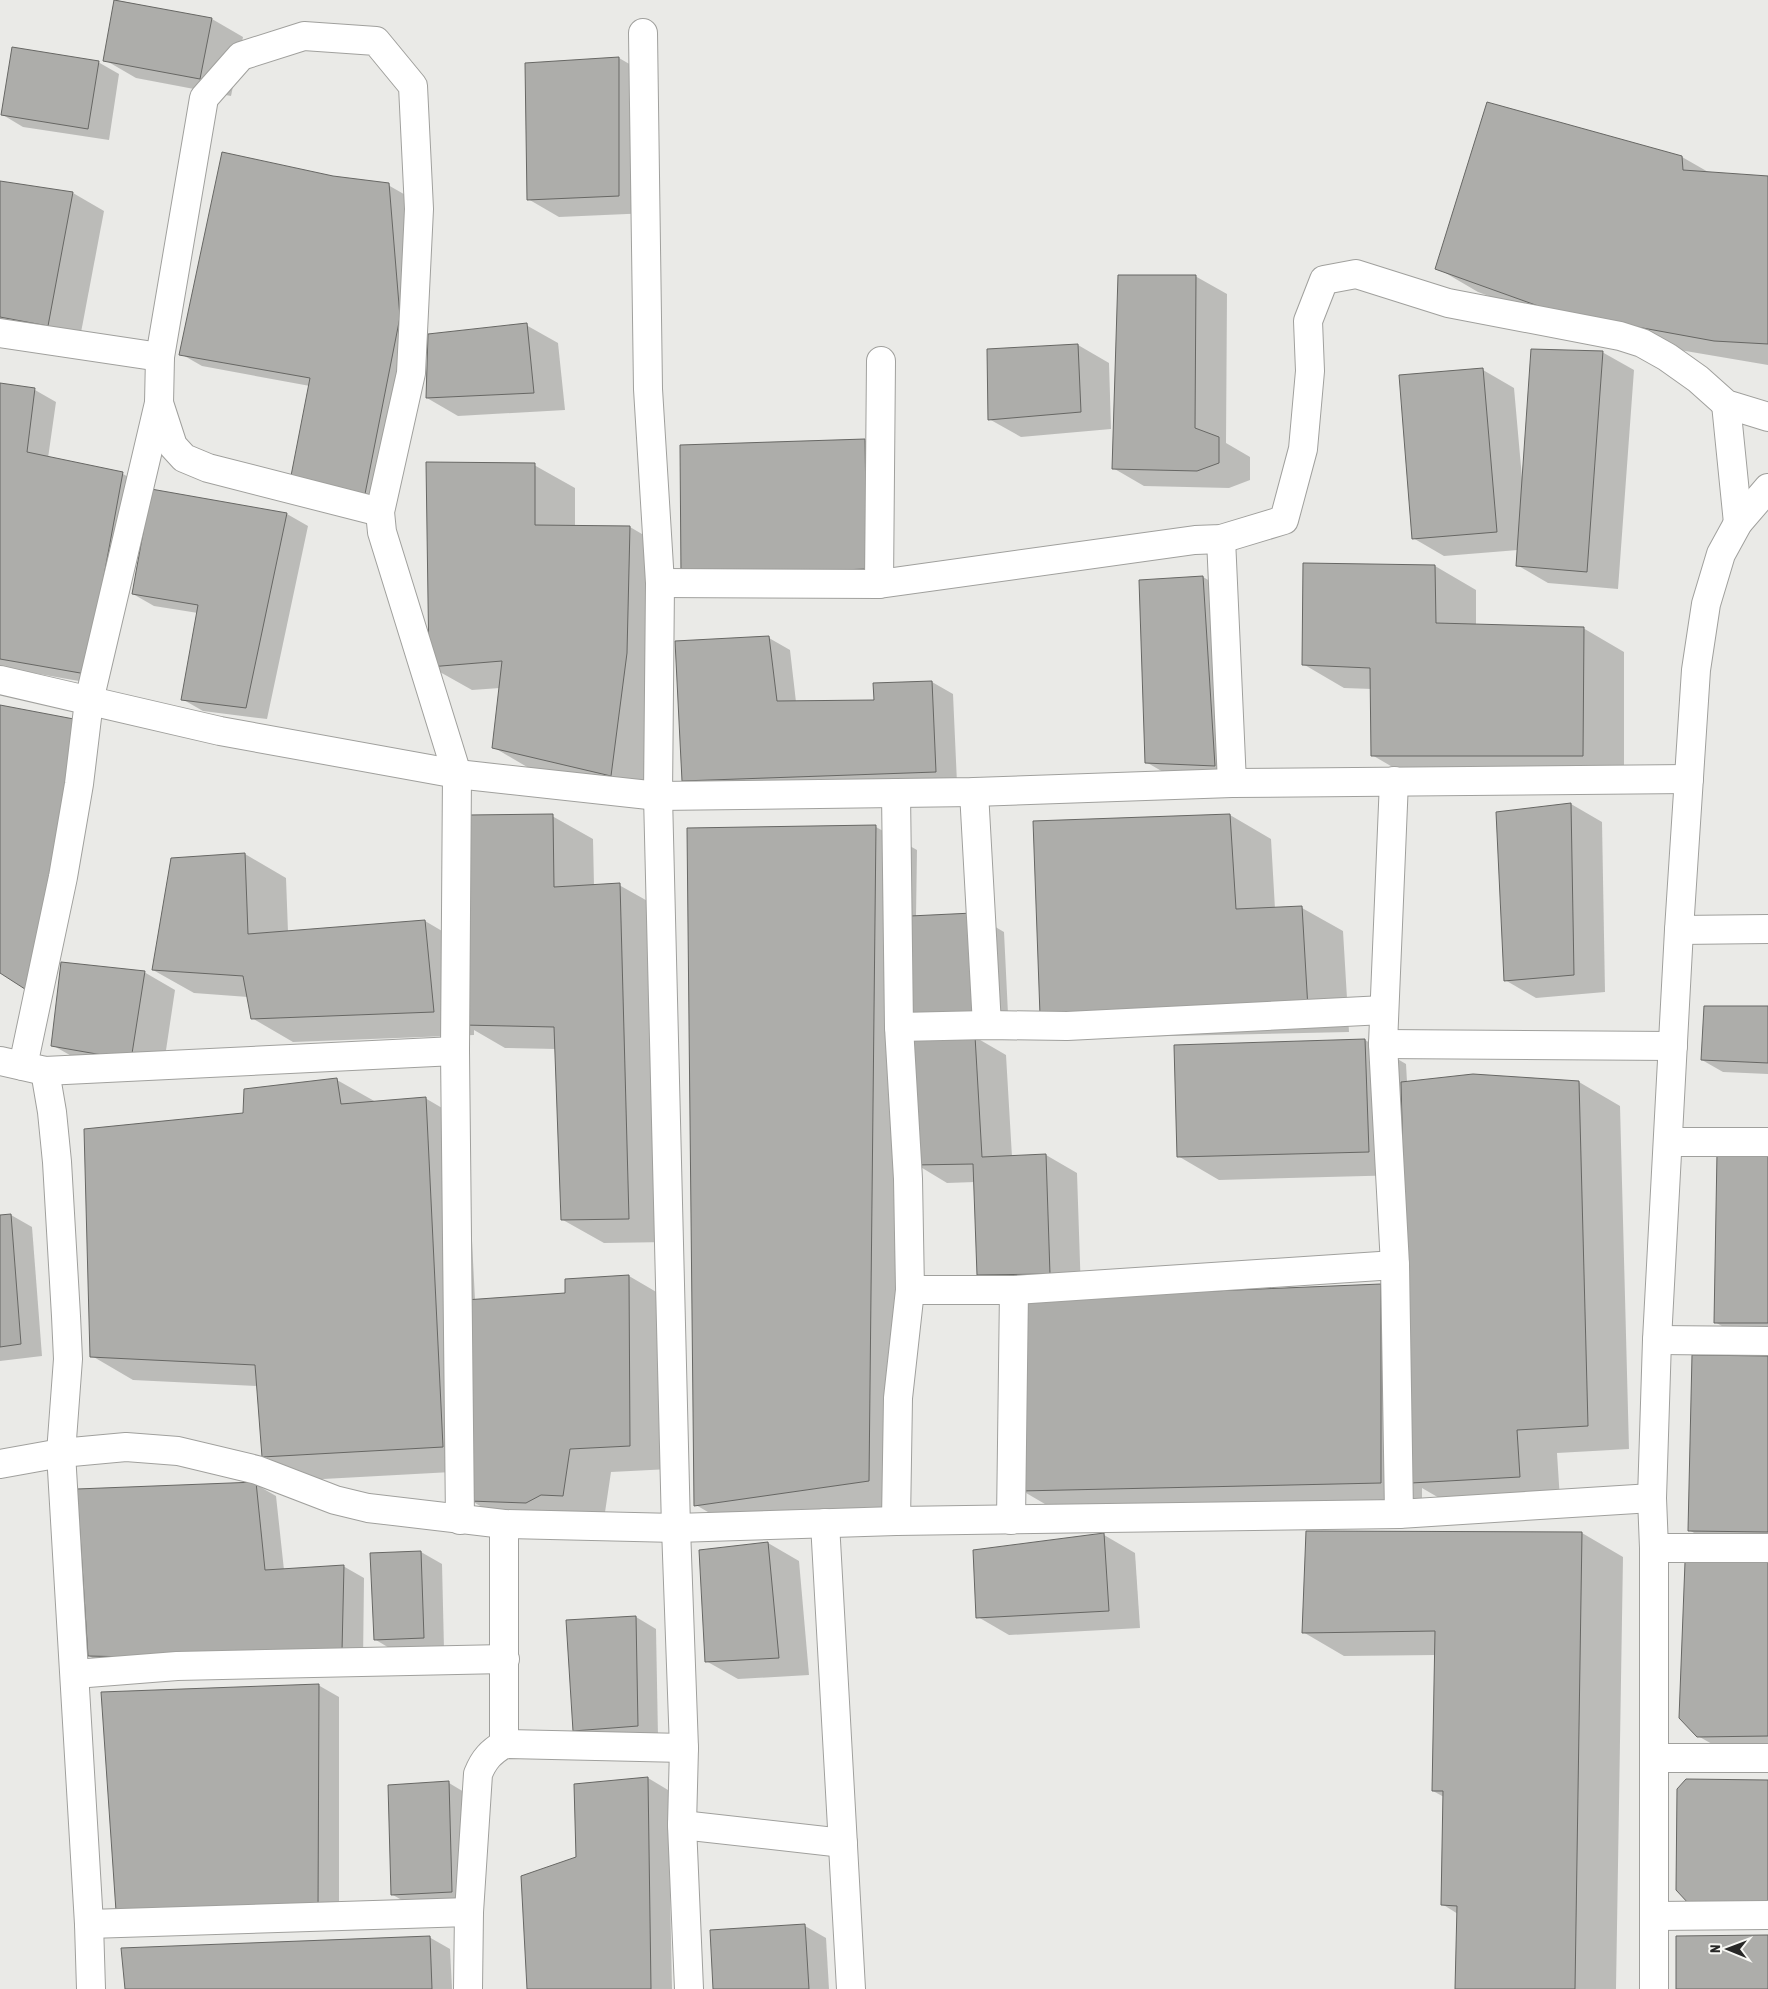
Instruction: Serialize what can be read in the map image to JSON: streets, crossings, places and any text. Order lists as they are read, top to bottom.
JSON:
{
  "north": "left"
}
